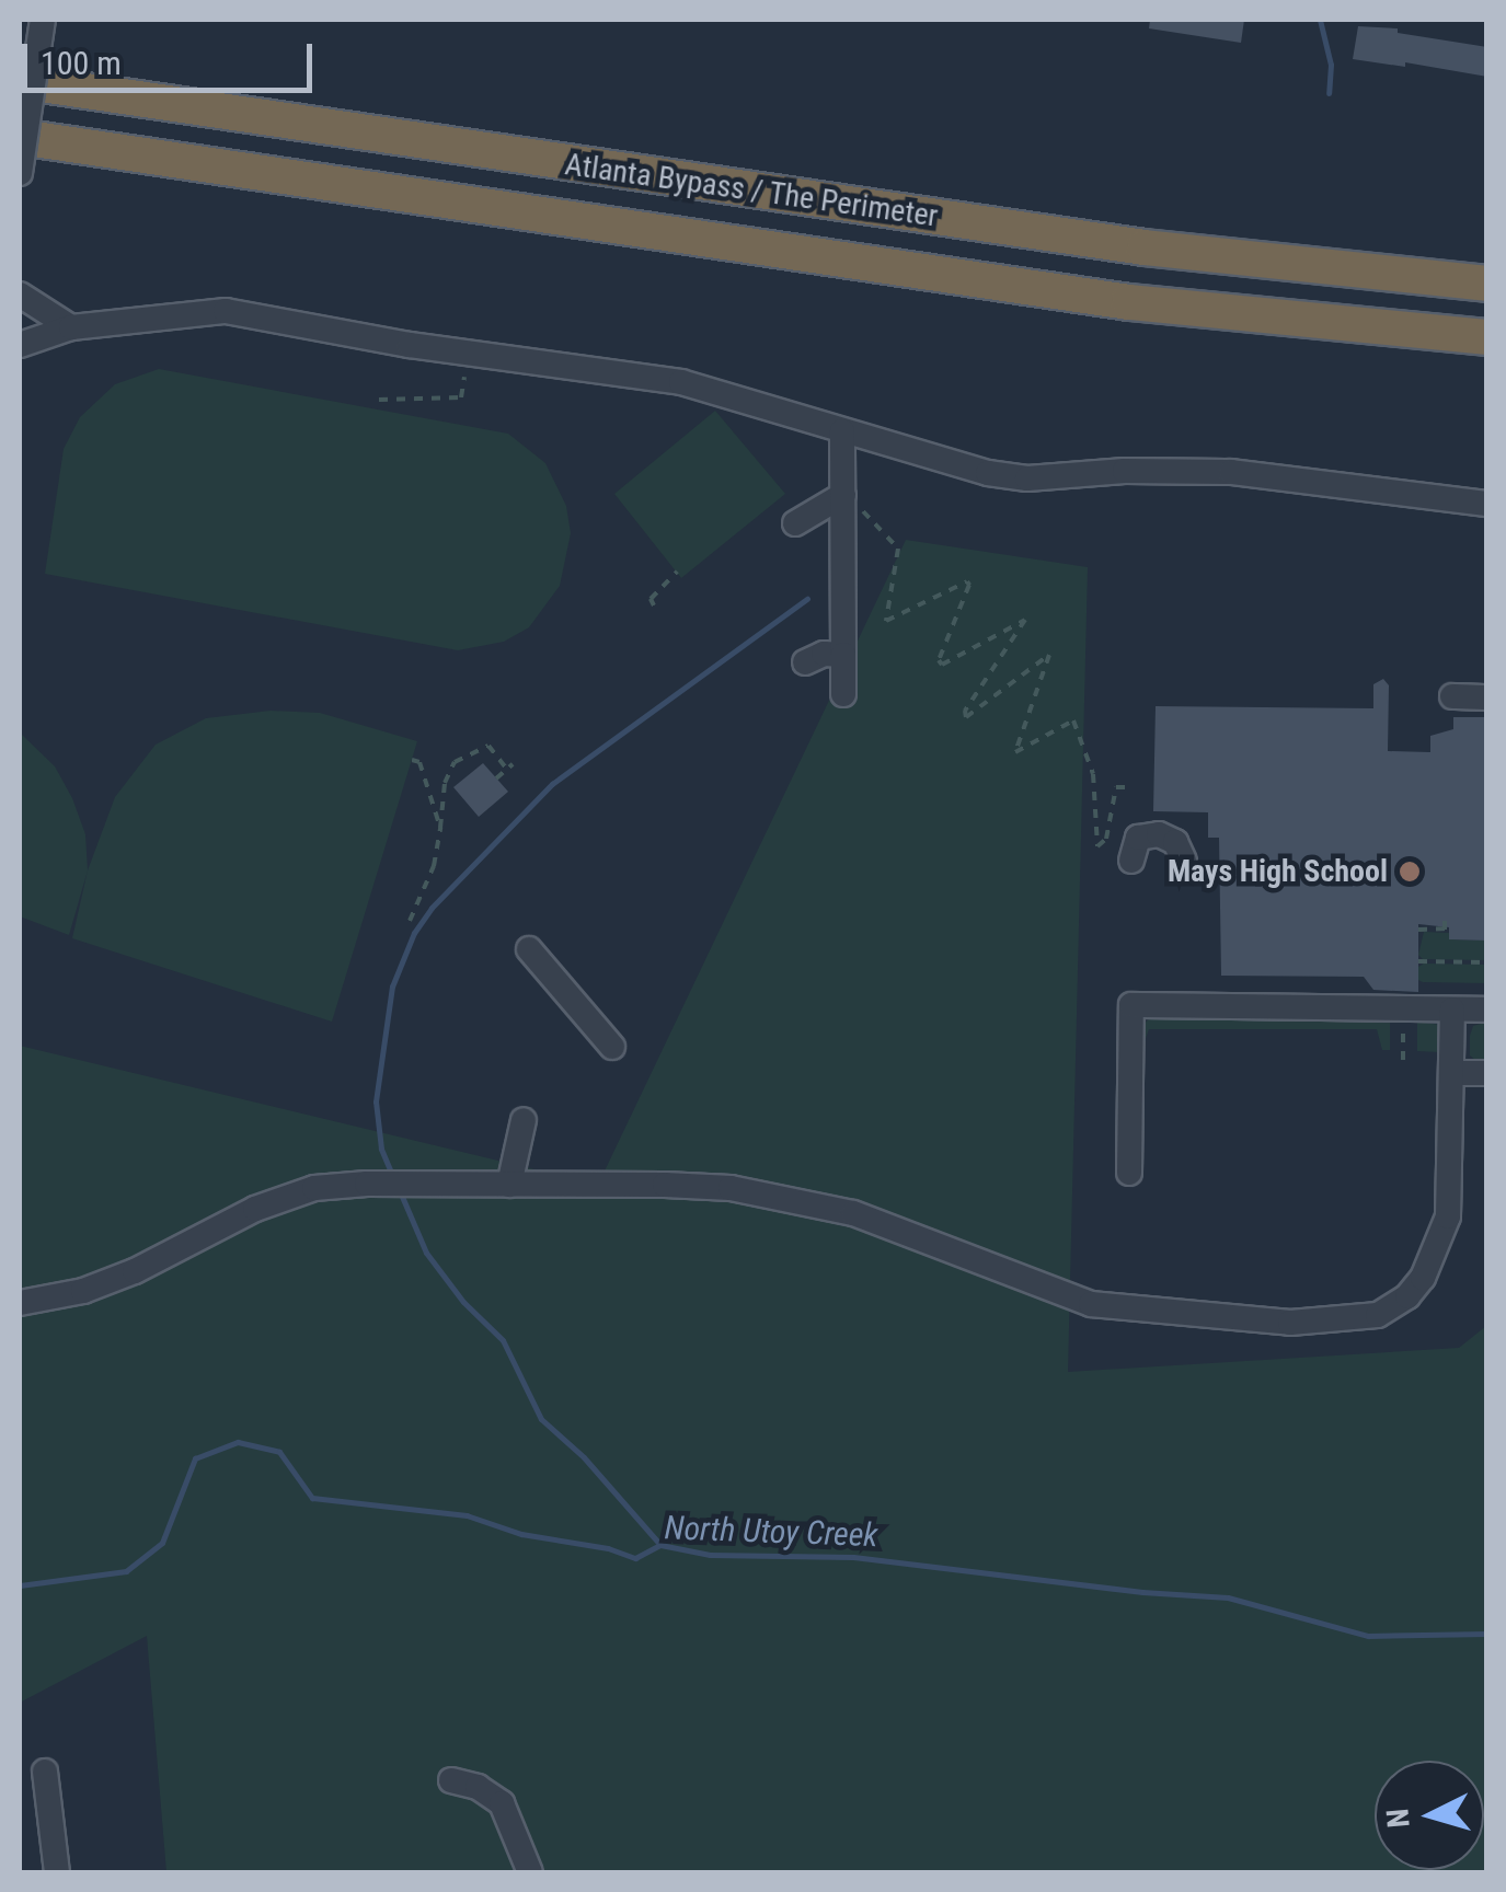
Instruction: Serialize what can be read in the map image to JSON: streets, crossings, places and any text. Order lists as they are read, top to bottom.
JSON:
{
  "streets": {
    "highway": ["Atlanta Bypass / The Perimeter"]
  },
  "water": ["North Utoy Creek"],
  "places": ["Mays High School"],
  "scale_bar": "100 m",
  "north": "left"
}
